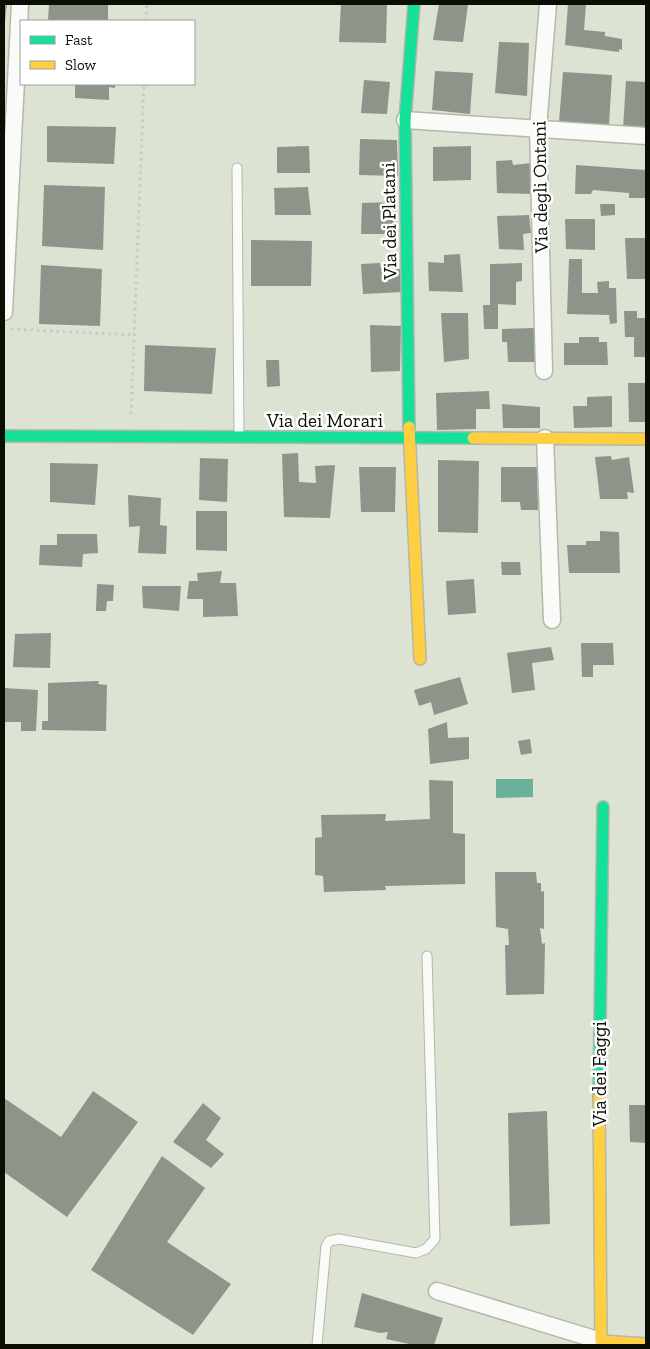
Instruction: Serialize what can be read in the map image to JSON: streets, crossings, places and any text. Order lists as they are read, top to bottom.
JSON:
{
  "streets": {
    "street": [
      "Via degli Ontani",
      "Via dei Platani",
      "Via dei Morari",
      "Via dei Faggi"
    ]
  },
  "crossings": [
    ["Via dei Platani", "Via dei Morari"]
  ],
  "legend": ["Fast", "Slow"]
}
